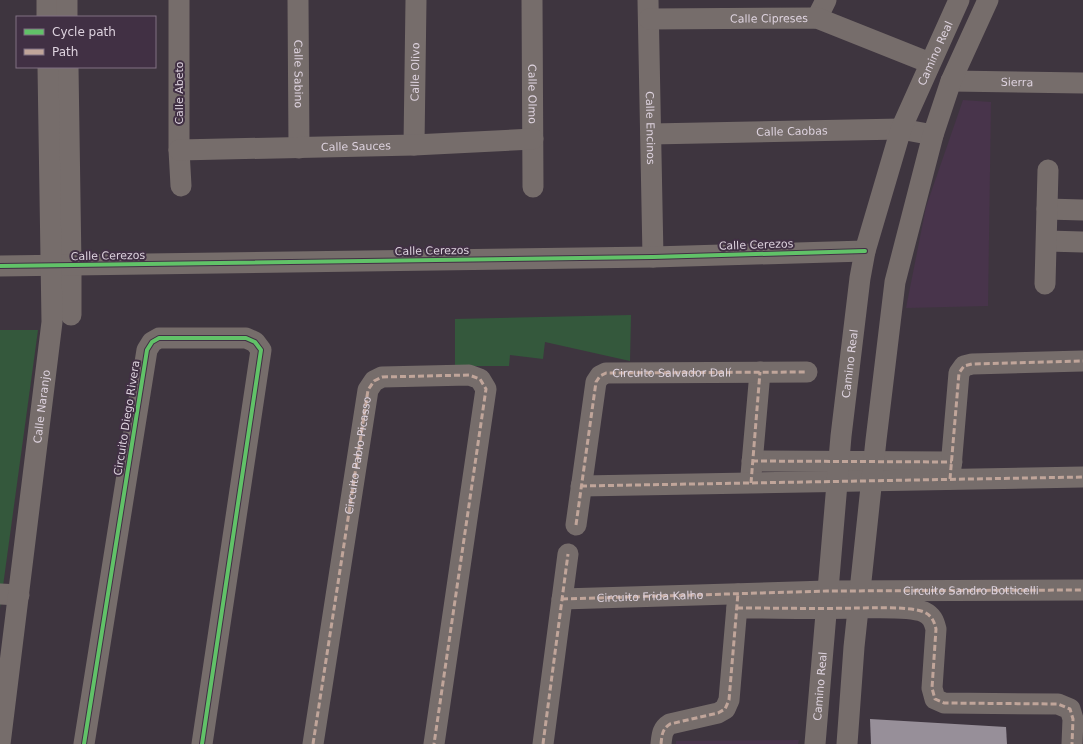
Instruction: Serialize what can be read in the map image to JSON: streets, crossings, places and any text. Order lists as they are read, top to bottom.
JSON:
{
  "streets": {
    "street": [
      "Calle Cipreses",
      "Camino Real",
      "Calle Olivo",
      "Calle Sabino",
      "Sierra",
      "Calle Abeto",
      "Calle Olmo",
      "Calle Encinos",
      "Calle Caobas",
      "Calle Sauces",
      "Calle Cerezos",
      "Circuito Salvador Dalí",
      "Calle Naranjo",
      "Circuito Diego Rivera",
      "Circuito Pablo Picasso",
      "Circuito Sandro Botticelli",
      "Circuito Frida Kalho"
    ]
  },
  "crossings": [
    ["Calle Cipreses", "Camino Real"],
    ["Calle Cipreses", "Calle Encinos"],
    ["Camino Real", "Calle Caobas"],
    ["Camino Real", "Calle Cerezos"],
    ["Camino Real", "Circuito Frida Kalho"],
    ["Calle Olivo", "Calle Sauces"],
    ["Calle Sabino", "Calle Sauces"],
    ["Calle Abeto", "Calle Sauces"],
    ["Calle Olmo", "Calle Sauces"],
    ["Calle Encinos", "Calle Caobas"],
    ["Calle Encinos", "Calle Cerezos"],
    ["Calle Cerezos", "Calle Naranjo"],
    ["Circuito Sandro Botticelli", "Circuito Frida Kalho"]
  ],
  "legend": ["Cycle path", "Path"]
}
